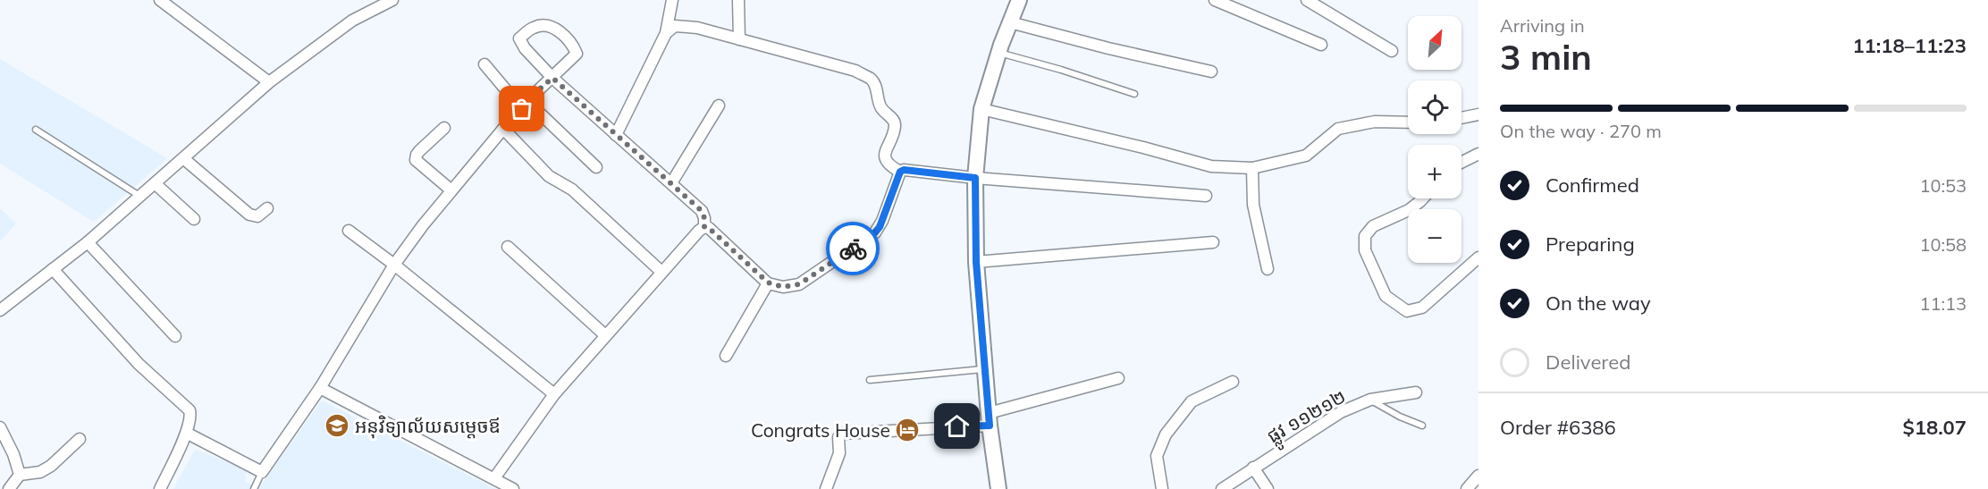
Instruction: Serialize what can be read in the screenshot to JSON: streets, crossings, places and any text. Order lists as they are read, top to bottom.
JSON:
{
  "streets": {
    "street": ["ផ្លូវ ១១២១២"]
  },
  "places": {
    "school or university": ["អនុវិទ្យាល័យសម្តេចឪ"],
    "hotel": ["Congrats House"]
  },
  "north": "top right",
  "page": {
    "heading": ["3 min", "Arriving in", "11:18–11:23"],
    "panel": ["Order #6386", "$18.07"],
    "map_buttons": ["+", "−"],
    "bar": "On the way · 270 m",
    "list": [
      ["Confirmed", "10:53"],
      ["Preparing", "10:58"],
      ["On the way", "11:13"],
      "Delivered"
    ]
  }
}
